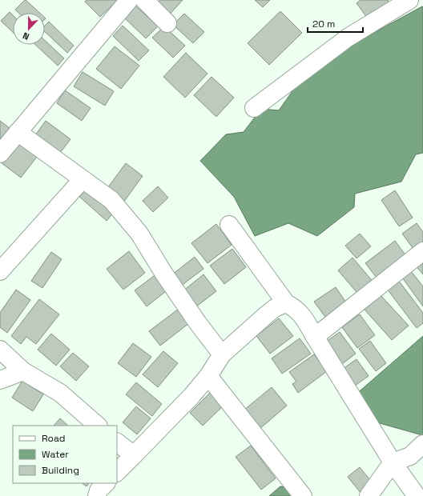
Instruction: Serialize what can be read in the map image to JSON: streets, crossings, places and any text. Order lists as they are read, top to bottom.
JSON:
{
  "legend": ["Road", "Water", "Building"],
  "scale_bar": "20 m",
  "north": "bottom"
}
